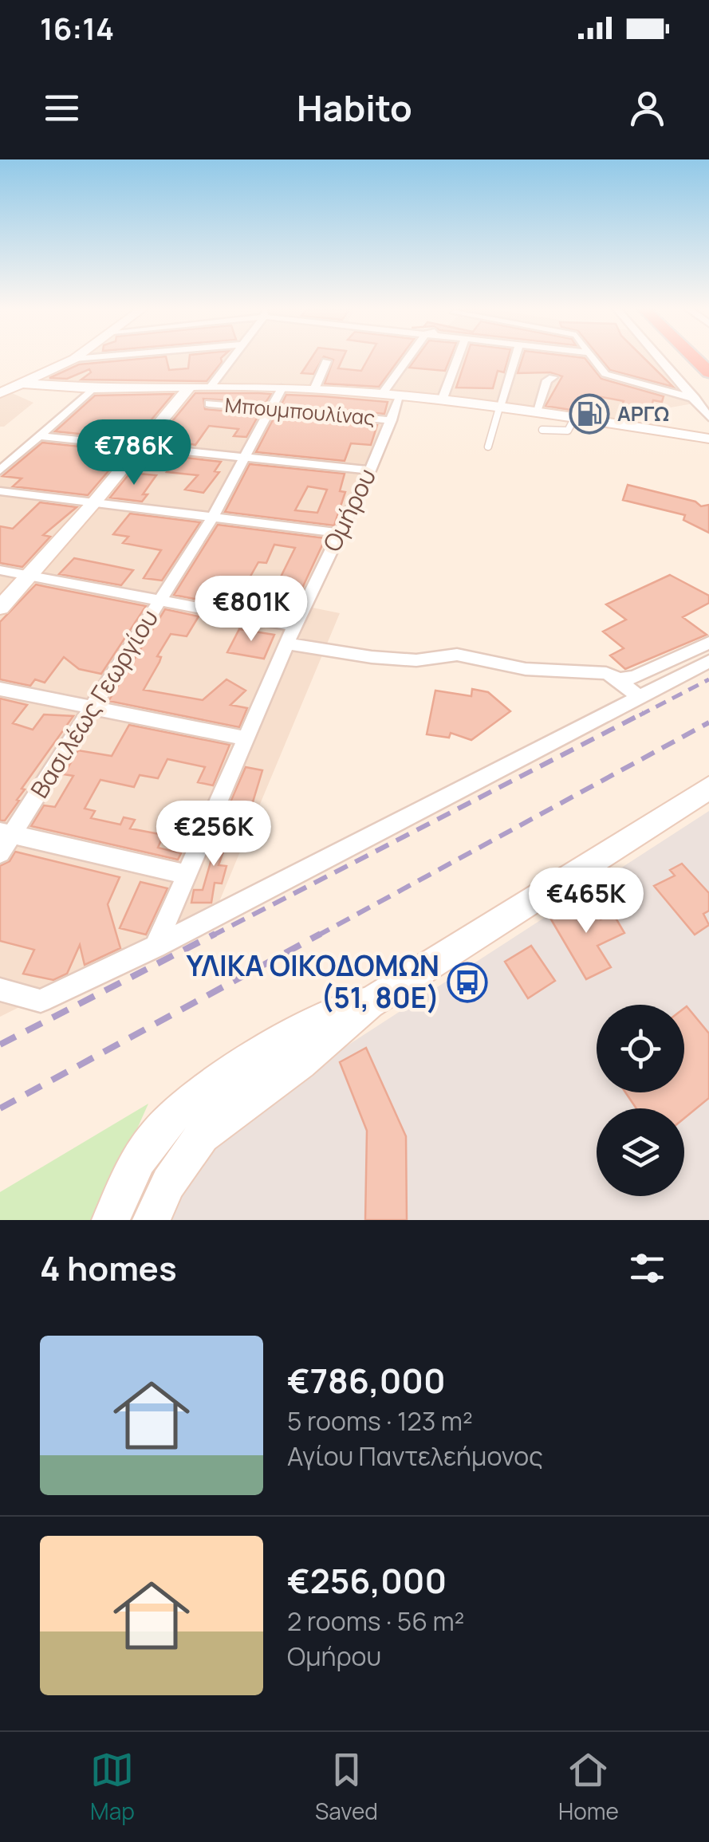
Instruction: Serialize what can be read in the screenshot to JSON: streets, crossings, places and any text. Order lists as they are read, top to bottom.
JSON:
{
  "streets": {
    "street": ["Μπουμπουλίνας", "Ομήρου", "Βασιλέως Γεωργίου"]
  },
  "crossings": [
    ["Μπουμπουλίνας", "Ομήρου"],
    ["Μπουμπουλίνας", "Βασιλέως Γεωργίου"]
  ],
  "places": {
    "fuel station": ["ΑΡΓΩ"],
    "bus stop": ["ΥΛΙΚΑ ΟΙΚΟΔΟΜΩΝ (51, 80Ε)"]
  },
  "page": {
    "status": "16:14",
    "header": "Habito",
    "price": [
      "€786K",
      "€801K",
      "€256K",
      "€465K"
    ],
    "heading": "4 homes",
    "list": [
      {
        "name": "€786,000",
        "note": "5 rooms · 123 m² · Αγίου Παντελεήμονος"
      },
      {
        "name": "€256,000",
        "note": "2 rooms · 56 m² · Ομήρου"
      }
    ],
    "tabs": ["Map", "Saved", "Home"]
  }
}
